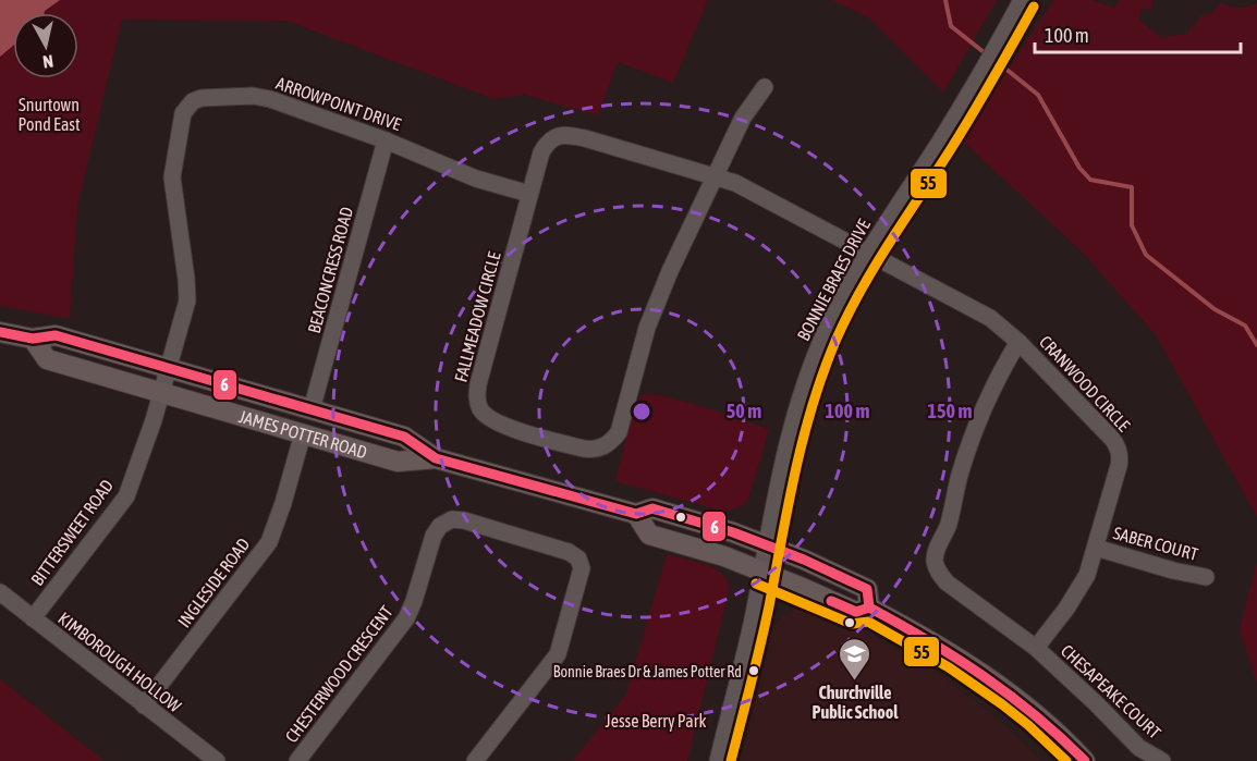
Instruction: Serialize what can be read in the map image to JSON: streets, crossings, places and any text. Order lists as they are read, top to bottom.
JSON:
{
  "streets": {
    "main road": ["JAMES POTTER ROAD"],
    "street": [
      "ARROWPOINT DRIVE",
      "BEACONCRESS ROAD",
      "BONNIE BRAES DRIVE",
      "FALLMEADOW CIRCLE",
      "CRANWOOD CIRCLE",
      "BITTERSWEET ROAD",
      "SABER COURT",
      "INGLESIDE ROAD",
      "KIMBOROUGH HOLLOW",
      "CHESTERWOOD CRESCENT",
      "CHESAPEAKE COURT"
    ]
  },
  "crossings": [
    ["ARROWPOINT DRIVE", "BEACONCRESS ROAD"],
    ["ARROWPOINT DRIVE", "FALLMEADOW CIRCLE"],
    ["ARROWPOINT DRIVE", "JAMES POTTER ROAD"],
    ["ARROWPOINT DRIVE", "BITTERSWEET ROAD"],
    ["BEACONCRESS ROAD", "JAMES POTTER ROAD"],
    ["BONNIE BRAES DRIVE", "FALLMEADOW CIRCLE"],
    ["BONNIE BRAES DRIVE", "CRANWOOD CIRCLE"],
    ["BONNIE BRAES DRIVE", "JAMES POTTER ROAD"],
    ["FALLMEADOW CIRCLE", "CRANWOOD CIRCLE"],
    ["CRANWOOD CIRCLE", "SABER COURT"],
    ["CRANWOOD CIRCLE", "CHESAPEAKE COURT"],
    ["JAMES POTTER ROAD", "BITTERSWEET ROAD"],
    ["JAMES POTTER ROAD", "INGLESIDE ROAD"],
    ["BITTERSWEET ROAD", "KIMBOROUGH HOLLOW"],
    ["INGLESIDE ROAD", "KIMBOROUGH HOLLOW"]
  ],
  "parks": ["Snurtown Pond East", "Jesse Berry Park"],
  "places": {
    "other": ["Bonnie Braes Dr & James Potter Rd"],
    "school or university": ["Churchville Public School"]
  },
  "lines": ["transit line 55", "transit line 6"],
  "scale_bar": "100 m",
  "north": "bottom",
  "rings": ["50 m", "100 m", "150 m"]
}
